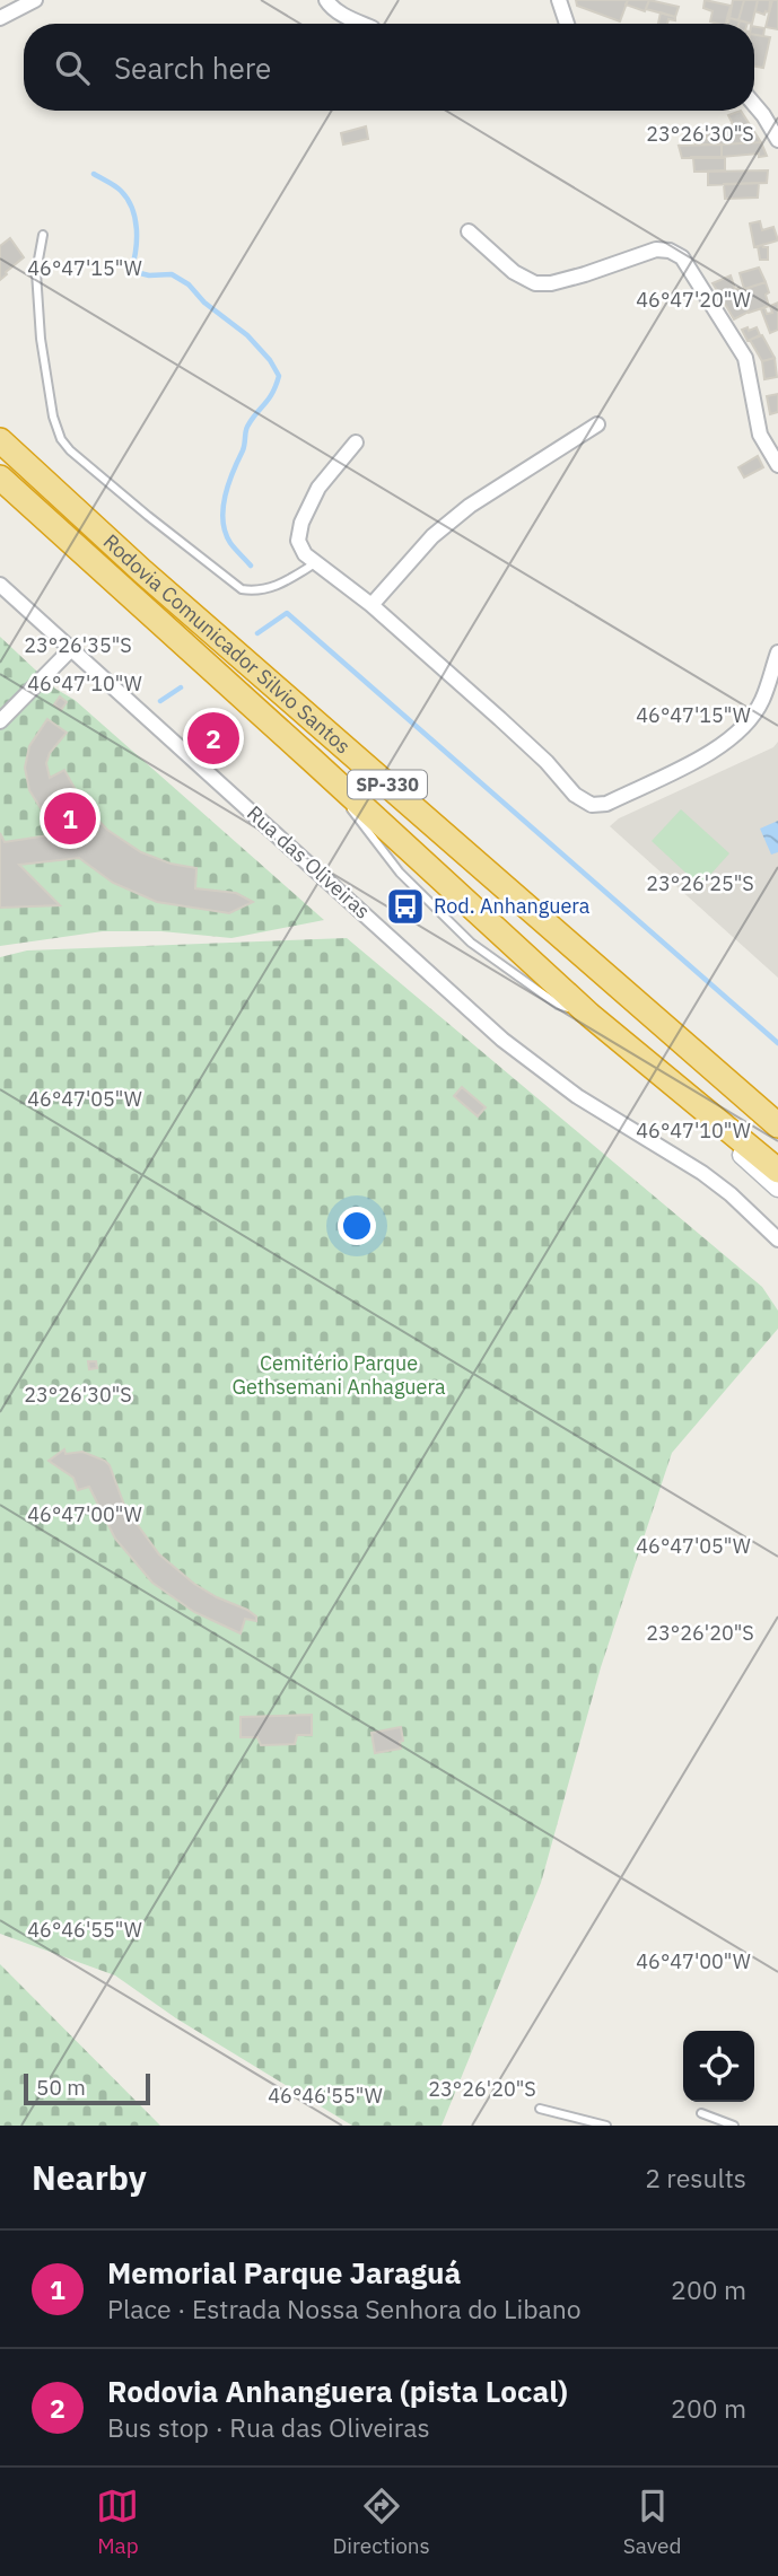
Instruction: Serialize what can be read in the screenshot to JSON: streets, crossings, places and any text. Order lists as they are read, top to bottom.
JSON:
{
  "streets": {
    "highway": ["Rodovia Comunicador Silvio Santos", "SP-330"],
    "street": ["Rua das Oliveiras"]
  },
  "parks": ["Cemitério Parque Gethsemani Anhaguera"],
  "places": {
    "bus stop": ["Rod. Anhanguera"]
  },
  "scale_bar": "50 m",
  "page": {
    "search": "Search here",
    "pins": ["2", "1"],
    "scale": "50 m",
    "heading": ["Nearby", "2 results"],
    "list": [
      {
        "mark": "1",
        "name": "Memorial Parque Jaraguá",
        "note": "Place · Estrada Nossa Senhora do Libano",
        "value": "200 m"
      },
      {
        "mark": "2",
        "name": "Rodovia Anhanguera (pista Local)",
        "note": "Bus stop · Rua das Oliveiras",
        "value": "200 m"
      }
    ],
    "nav": ["Map", "Directions", "Saved"]
  },
  "coordinates": [
    "23°26'30\"S",
    "46°47'15\"W",
    "46°47'20\"W",
    "23°26'35\"S",
    "46°47'10\"W",
    "23°26'25\"S",
    "46°47'05\"W",
    "46°47'00\"W",
    "23°26'20\"S",
    "46°46'55\"W"
  ]
}
